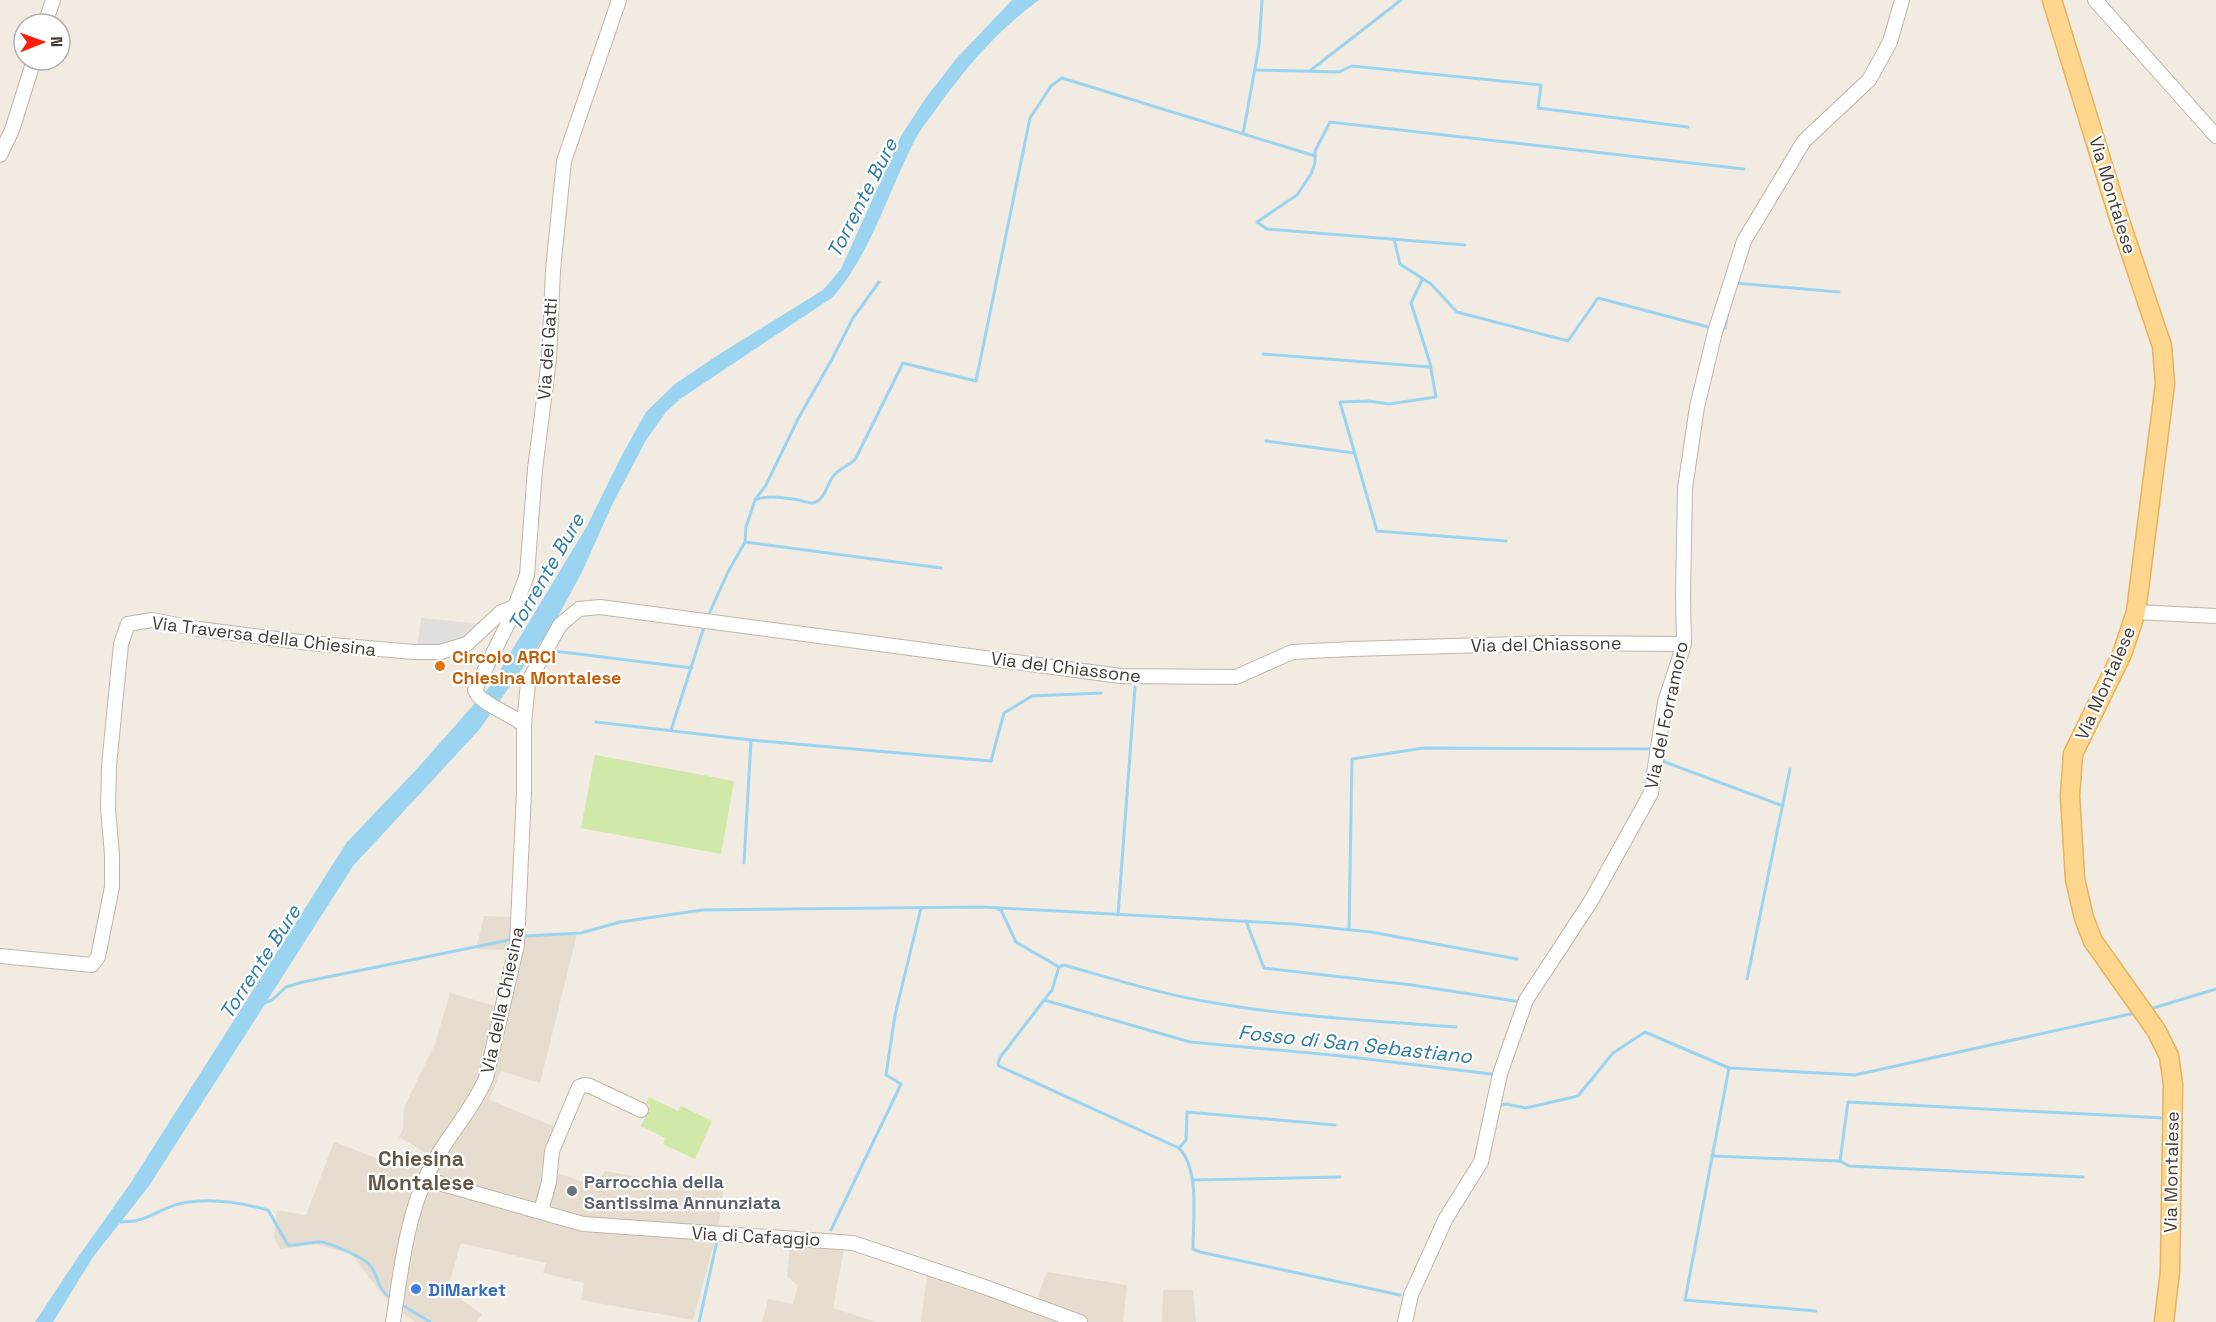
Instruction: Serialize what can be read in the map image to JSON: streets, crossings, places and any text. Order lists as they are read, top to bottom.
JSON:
{
  "streets": {
    "main road": ["Via Montalese"],
    "street": [
      "Via dei Gatti",
      "Via Traversa della Chiesina",
      "Via del Chiassone",
      "Via del Forramoro",
      "Via della Chiesina",
      "Via di Cafaggio"
    ]
  },
  "crossings": [
    ["Via dei Gatti", "Via Traversa della Chiesina"],
    ["Via dei Gatti", "Via del Chiassone"],
    ["Via dei Gatti", "Via della Chiesina"],
    ["Via del Chiassone", "Via del Forramoro"],
    ["Via del Chiassone", "Via della Chiesina"],
    ["Via della Chiesina", "Via di Cafaggio"]
  ],
  "districts": ["Chiesina Montalese"],
  "water": ["Torrente Bure", "Fosso di San Sebastiano"],
  "places": ["Circolo ARCI Chiesina Montalese", "Parrocchia della Santissima Annunziata", "DiMarket"],
  "north": "right"
}
